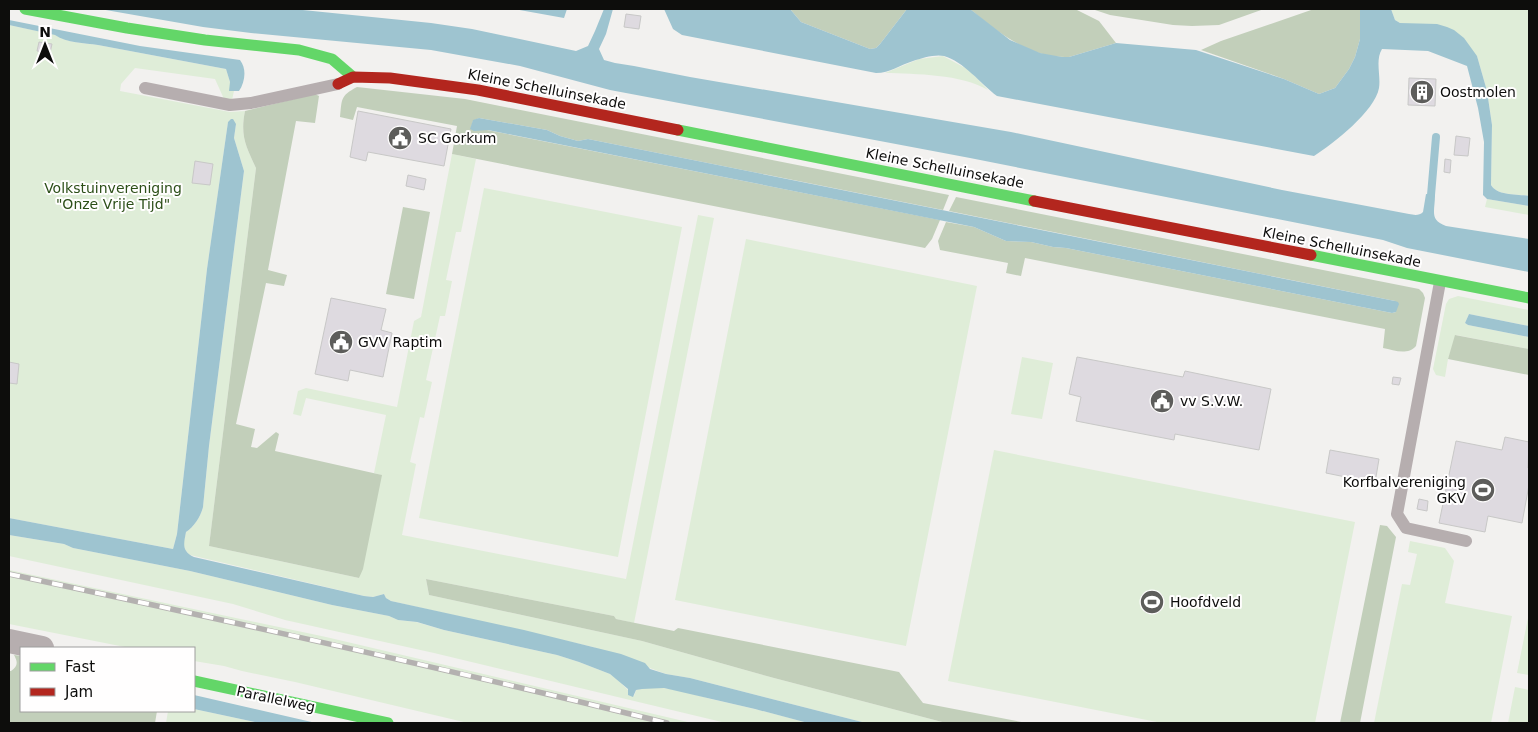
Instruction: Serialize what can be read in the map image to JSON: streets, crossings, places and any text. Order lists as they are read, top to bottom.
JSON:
{
  "streets": {
    "street": ["Kleine Schelluinsekade", "Parallelweg"]
  },
  "parks": ["Volkstuinvereniging \"Onze Vrije Tijd\""],
  "places": {
    "building": ["Oostmolen"],
    "public building": ["SC Gorkum", "GVV Raptim", "vv S.V.W."],
    "sports": ["Korfbalvereniging GKV", "Hoofdveld"]
  },
  "legend": ["Fast", "Jam"],
  "north": "top"
}
